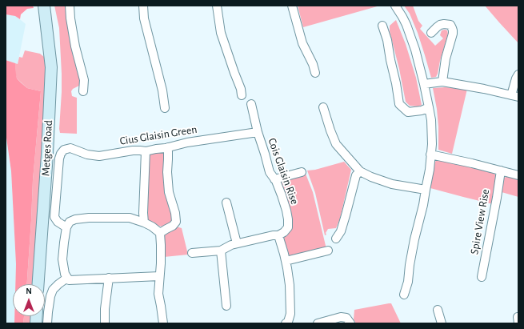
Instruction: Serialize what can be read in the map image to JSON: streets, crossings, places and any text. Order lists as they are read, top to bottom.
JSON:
{
  "streets": {
    "street": [
      "Cius Glaisin Green",
      "Metges Road",
      "Cois Glaisin Rise",
      "Spire View Rise"
    ]
  },
  "crossings": [
    ["Cius Glaisin Green", "Cois Glaisin Rise"]
  ],
  "north": "top"
}
